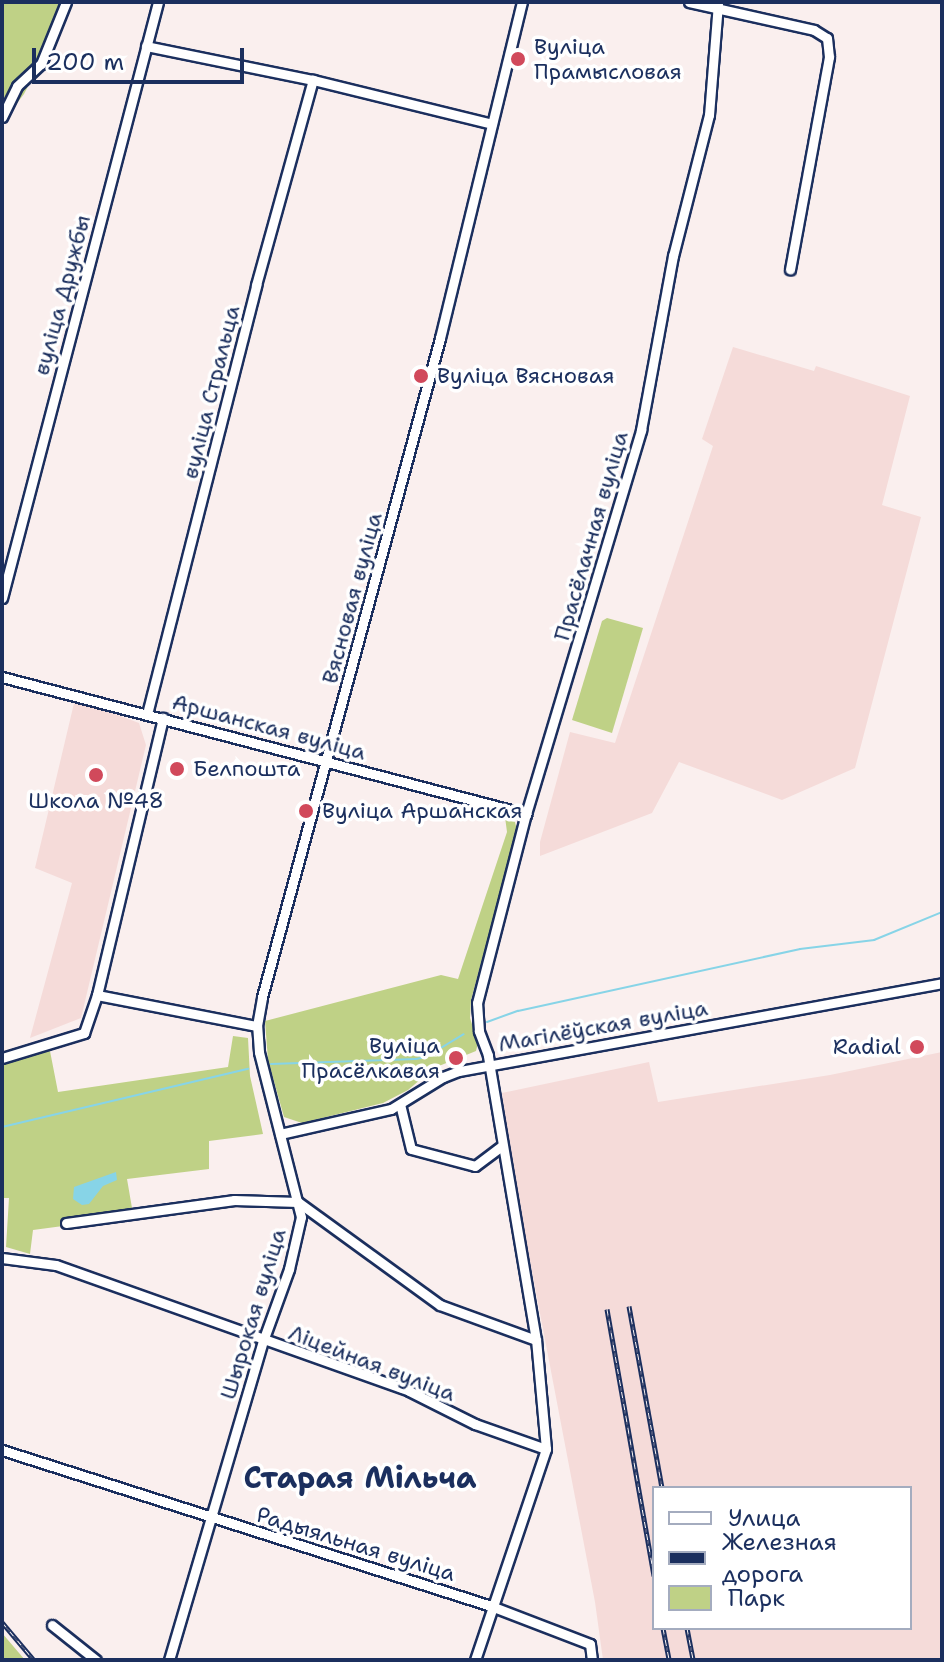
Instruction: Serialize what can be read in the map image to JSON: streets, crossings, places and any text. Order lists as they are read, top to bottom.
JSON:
{
  "streets": {
    "street": [
      "вуліца Дружбы",
      "вуліца Стральца",
      "Прасёлачная вуліца",
      "Вясновая вуліца",
      "Аршанская вуліца",
      "Магілёўская вуліца",
      "Шырокая вуліца",
      "Ліцейная вуліца",
      "Радыяльная вуліца"
    ]
  },
  "crossings": [
    ["вуліца Стральца", "Аршанская вуліца"],
    ["Прасёлачная вуліца", "Аршанская вуліца"],
    ["Прасёлачная вуліца", "Магілёўская вуліца"],
    ["Прасёлачная вуліца", "Ліцейная вуліца"],
    ["Вясновая вуліца", "Аршанская вуліца"],
    ["Вясновая вуліца", "Магілёўская вуліца"],
    ["Вясновая вуліца", "Шырокая вуліца"],
    ["Шырокая вуліца", "Ліцейная вуліца"],
    ["Шырокая вуліца", "Радыяльная вуліца"]
  ],
  "districts": ["Старая Мільча"],
  "places": [
    "Вуліца Прамысловая",
    "Вуліца Вясновая",
    "Белпошта",
    "Школа №48",
    "Вуліца Аршанская",
    "Radial",
    "Вуліца Прасёлкавая"
  ],
  "legend": ["Улица", "Железная дорога", "Парк"],
  "scale_bar": "200 m"
}
